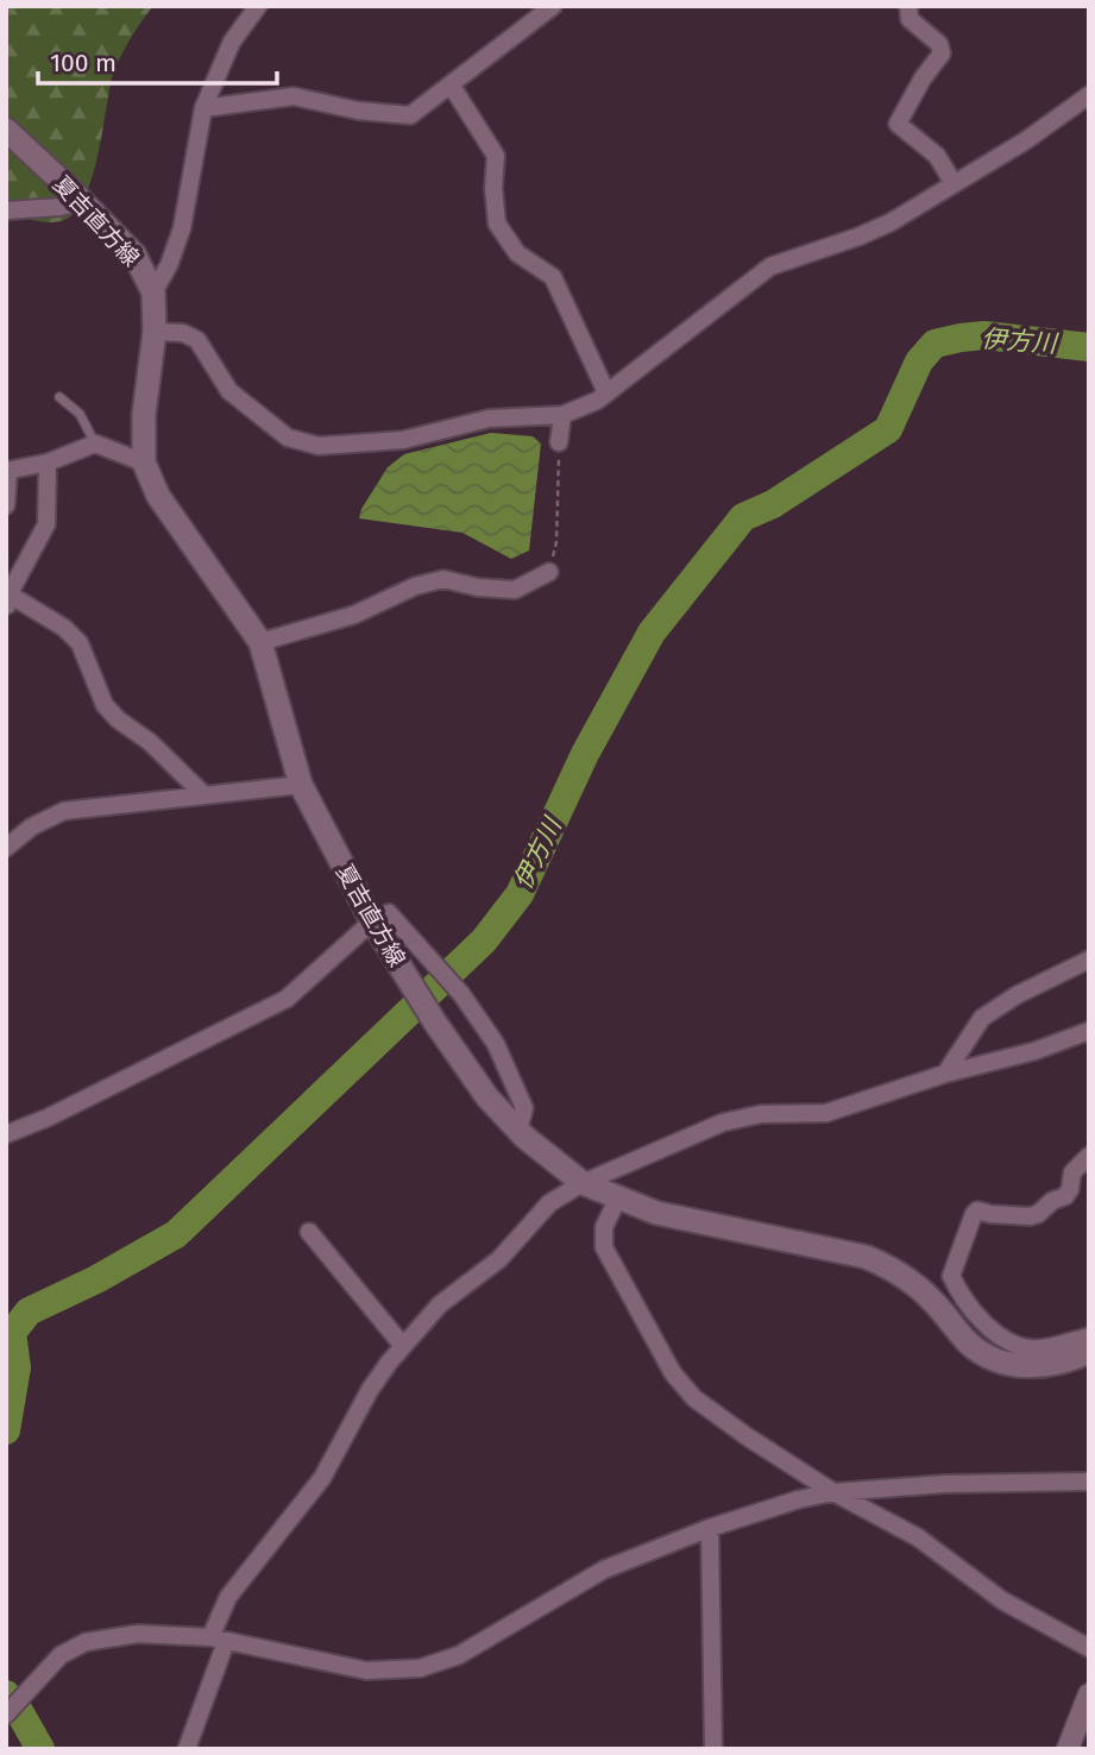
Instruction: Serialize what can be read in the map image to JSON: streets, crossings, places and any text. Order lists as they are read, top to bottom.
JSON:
{
  "streets": {
    "main road": ["夏吉直方線"]
  },
  "water": ["伊方川"],
  "scale_bar": "100 m"
}
